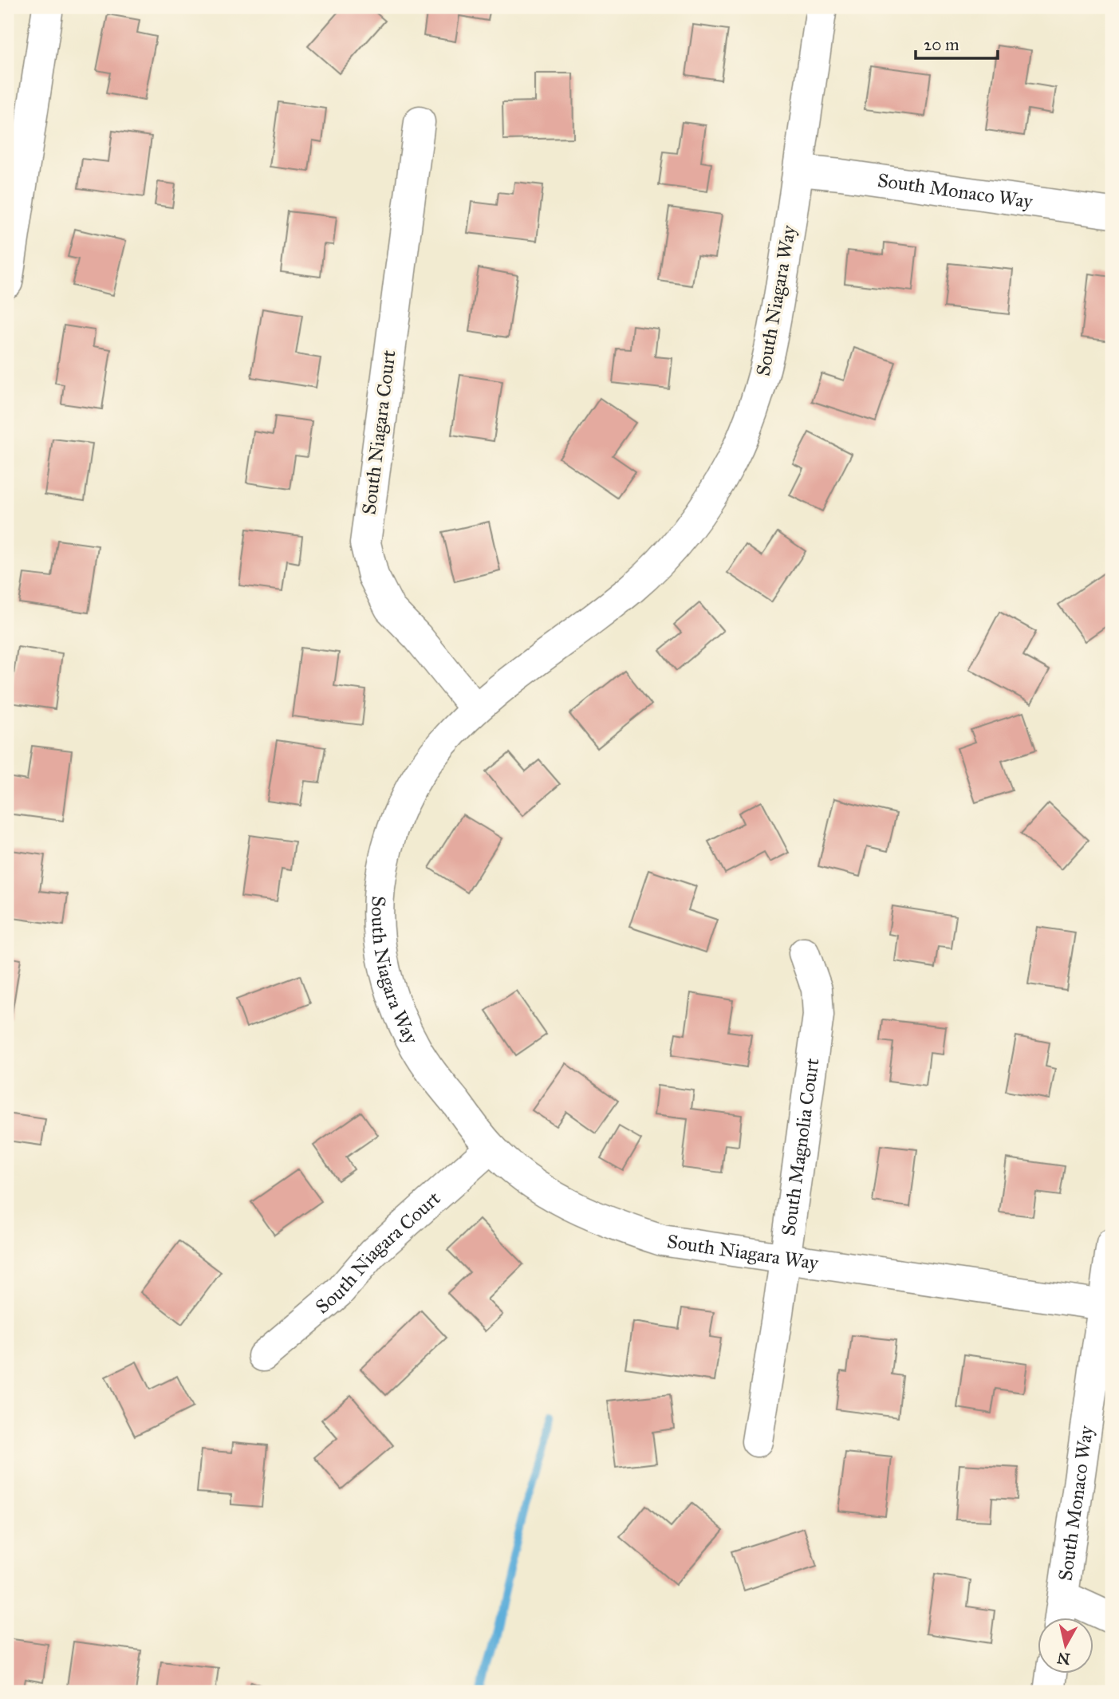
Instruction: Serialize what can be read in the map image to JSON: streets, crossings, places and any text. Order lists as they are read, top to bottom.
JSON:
{
  "streets": {
    "street": [
      "South Monaco Way",
      "South Niagara Way",
      "South Niagara Court",
      "South Magnolia Court"
    ]
  },
  "crossings": [
    ["South Monaco Way", "South Niagara Way"],
    ["South Niagara Way", "South Niagara Court"],
    ["South Niagara Way", "South Magnolia Court"]
  ],
  "scale_bar": "20 m",
  "north": "bottom"
}
